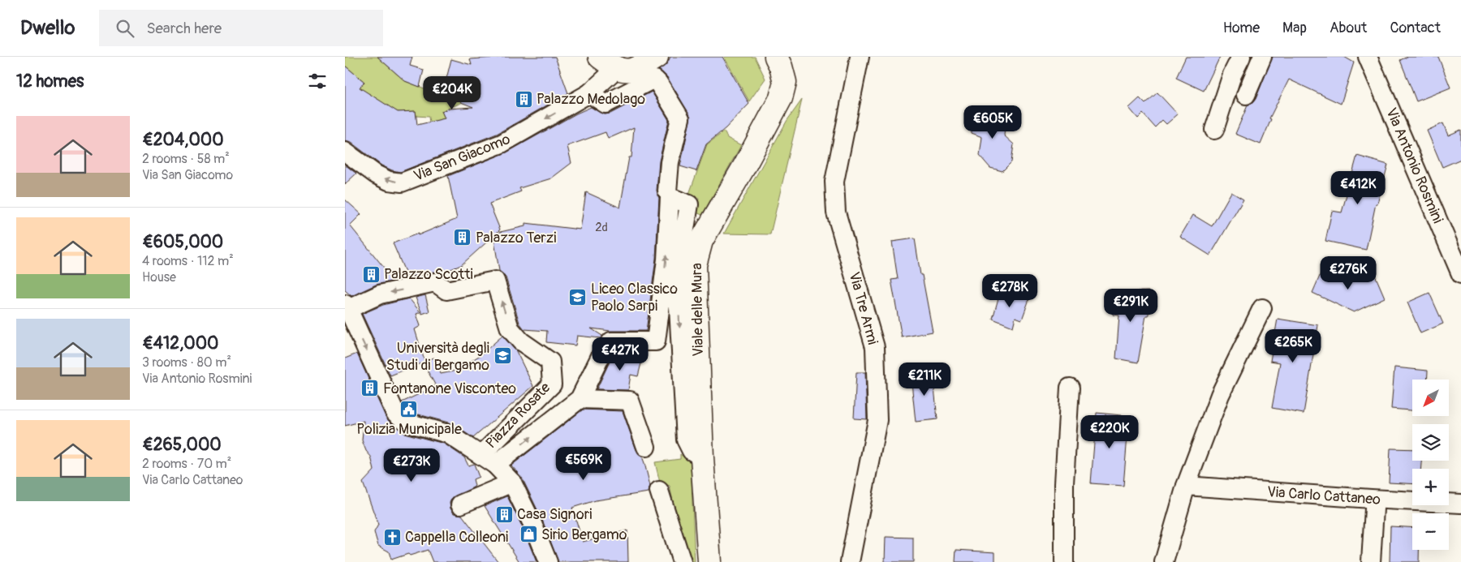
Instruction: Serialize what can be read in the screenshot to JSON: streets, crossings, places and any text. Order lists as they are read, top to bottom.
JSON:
{
  "streets": {
    "street": [
      "Via San Giacomo",
      "Via Antonio Rosmini",
      "Via Tre Armi",
      "Viale delle Mura",
      "Piazza Rosate",
      "Via Carlo Cattaneo"
    ]
  },
  "one_way": ["Via San Giacomo"],
  "places": {
    "building": [
      "Palazzo Medolago",
      "Palazzo Terzi",
      "Palazzo Scotti",
      "Fontanone Visconteo",
      "Casa Signori"
    ],
    "school or university": ["Liceo Classico Paolo Sarpi", "Università degli Studi di Bergamo"],
    "public building": ["Polizia Municipale"],
    "shop": ["Sirio Bergamo"],
    "church": ["Cappella Colleoni"]
  },
  "house_numbers": ["2d"],
  "north": "bottom left",
  "page": {
    "header": "Dwello",
    "search": "Search here",
    "nav": [
      "Home",
      "Map",
      "About",
      "Contact"
    ],
    "heading": "12 homes",
    "price": [
      "€204K",
      "€605K",
      "€412K",
      "€276K",
      "€278K",
      "€291K",
      "€265K",
      "€427K",
      "€211K",
      "€220K",
      "€569K",
      "€273K"
    ],
    "list": [
      {
        "name": "€204,000",
        "note": "2 rooms · 58 m² · Via San Giacomo"
      },
      {
        "name": "€605,000",
        "note": "4 rooms · 112 m² · House"
      },
      {
        "name": "€412,000",
        "note": "3 rooms · 80 m² · Via Antonio Rosmini"
      },
      {
        "name": "€265,000",
        "note": "2 rooms · 70 m² · Via Carlo Cattaneo"
      }
    ],
    "map_buttons": ["+", "−"]
  }
}
